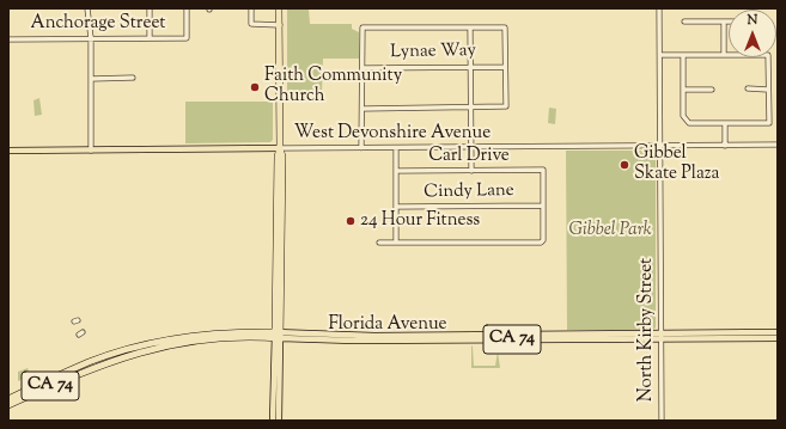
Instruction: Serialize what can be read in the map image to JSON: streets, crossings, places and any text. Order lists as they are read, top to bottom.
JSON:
{
  "streets": {
    "highway": ["Florida Avenue", "CA 74"],
    "main road": ["West Devonshire Avenue"],
    "street": [
      "Anchorage Street",
      "Lynae Way",
      "Carl Drive",
      "Cindy Lane",
      "North Kirby Street"
    ]
  },
  "crossings": [
    ["West Devonshire Avenue", "North Kirby Street"],
    ["Carl Drive", "Cindy Lane"],
    ["Florida Avenue", "North Kirby Street"]
  ],
  "parks": ["Gibbel Park"],
  "places": ["Faith Community Church", "Gibbel Skate Plaza", "24 Hour Fitness"],
  "north": "top"
}
